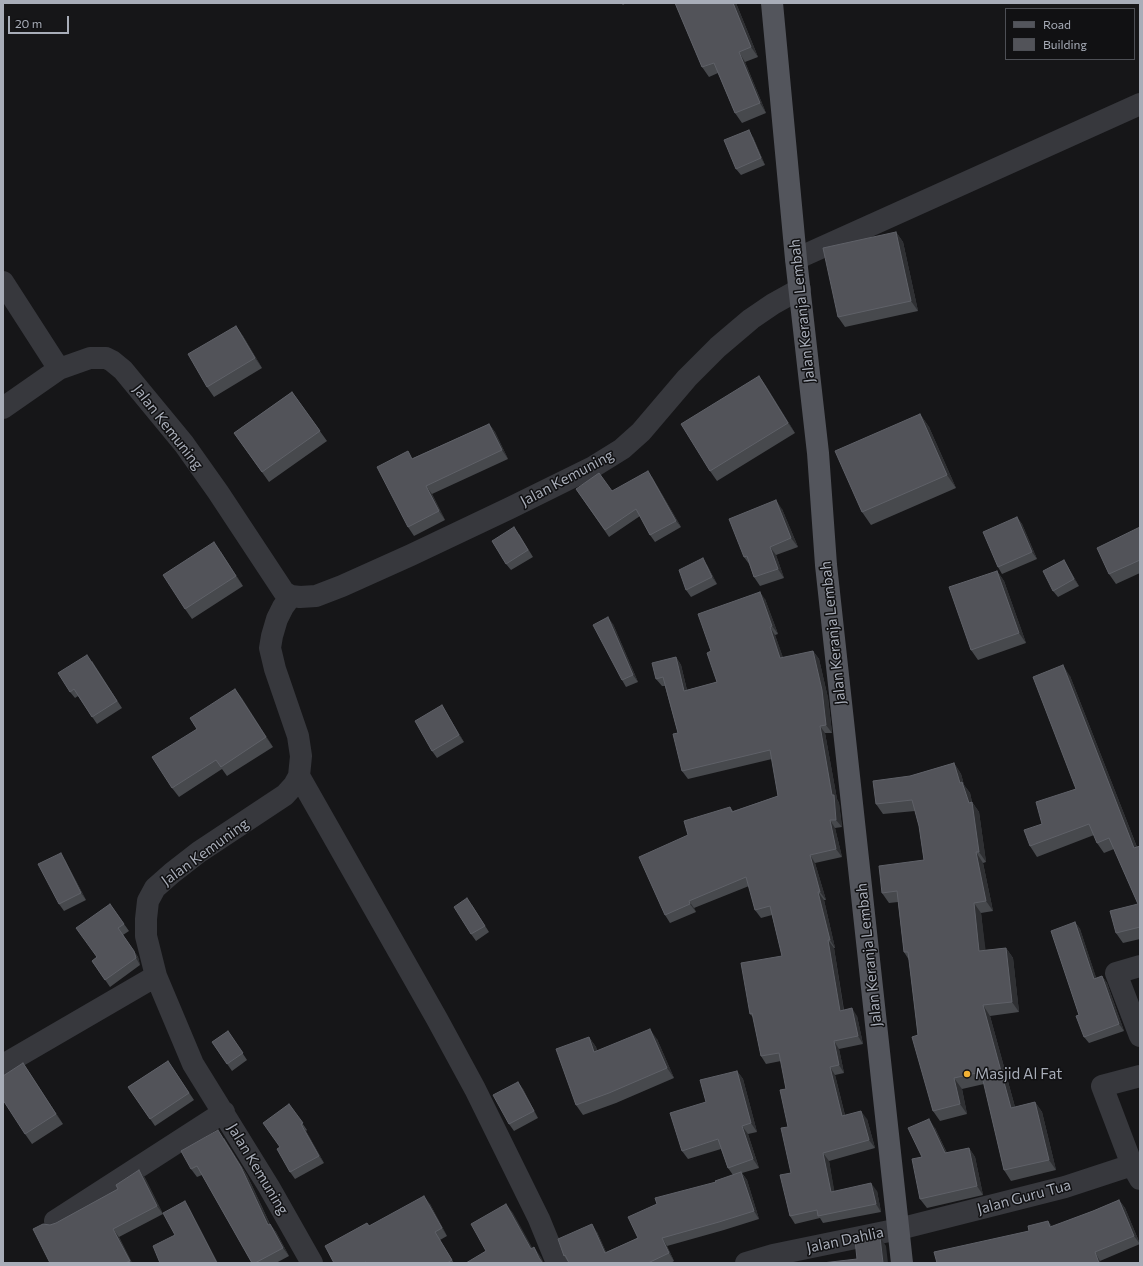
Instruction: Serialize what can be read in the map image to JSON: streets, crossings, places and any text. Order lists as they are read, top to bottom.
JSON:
{
  "streets": {
    "main road": ["Jalan Keranja Lembah"],
    "street": ["Jalan Kemuning", "Jalan Guru Tua", "Jalan Dahlia"]
  },
  "crossings": [
    ["Jalan Keranja Lembah", "Jalan Kemuning"],
    ["Jalan Keranja Lembah", "Jalan Guru Tua"],
    ["Jalan Keranja Lembah", "Jalan Dahlia"],
    ["Jalan Guru Tua", "Jalan Dahlia"]
  ],
  "places": ["Masjid Al Fat"],
  "legend": ["Road", "Building"],
  "scale_bar": "20 m"
}
